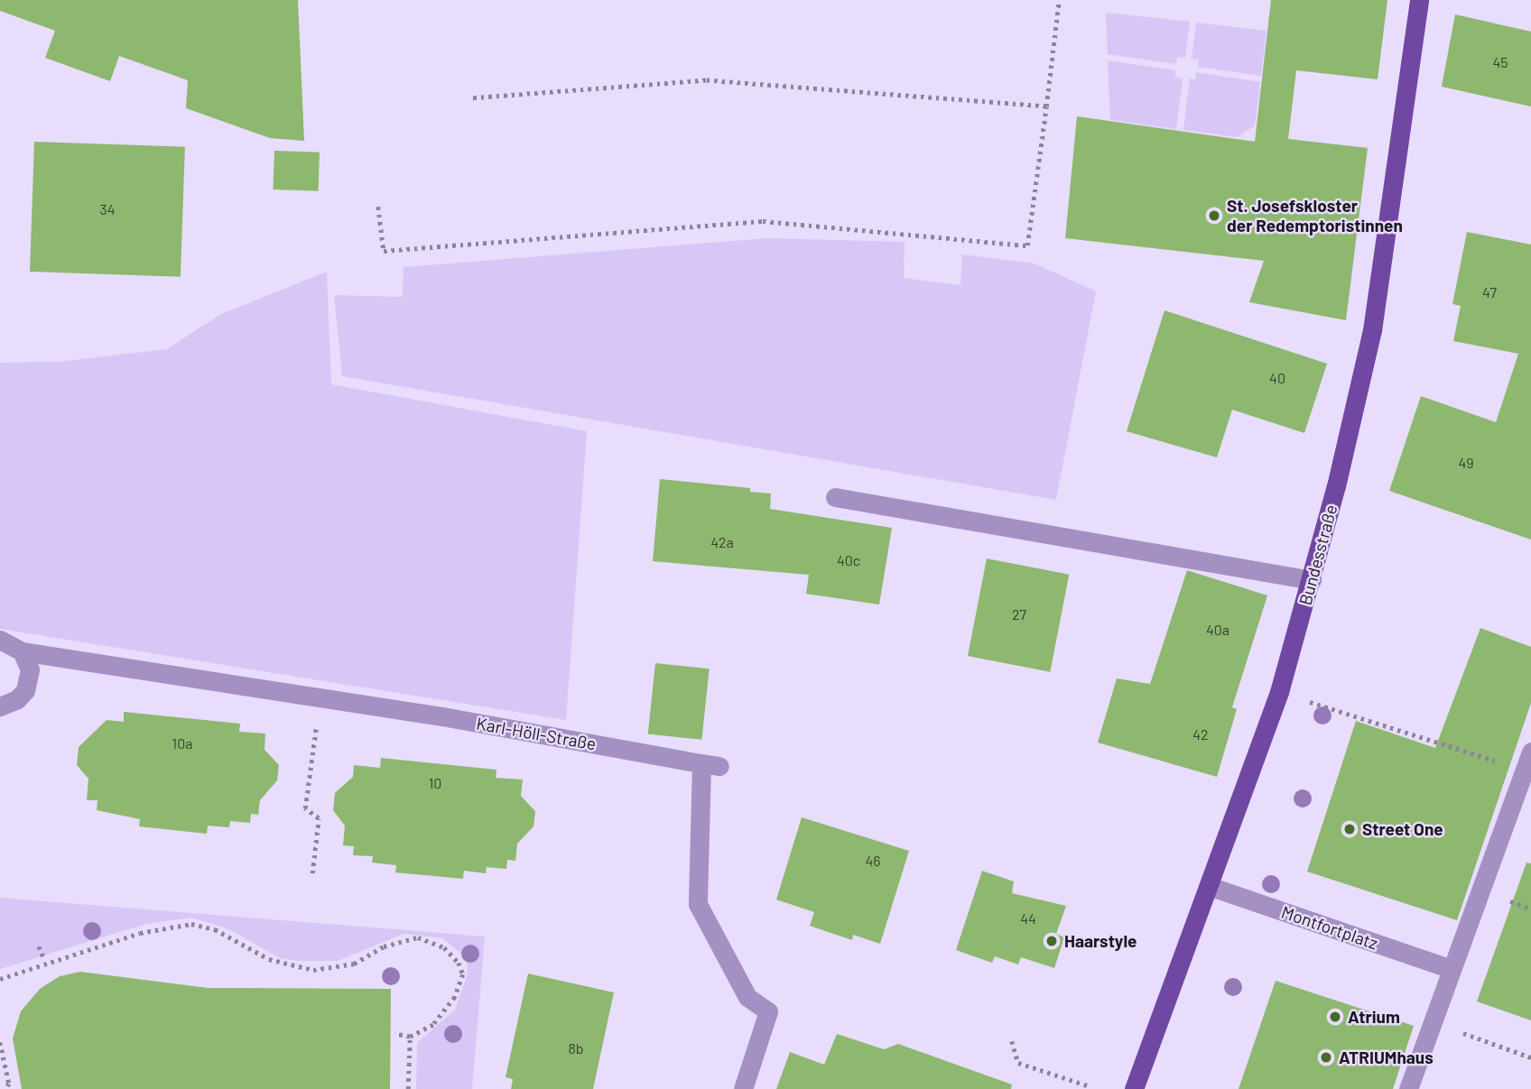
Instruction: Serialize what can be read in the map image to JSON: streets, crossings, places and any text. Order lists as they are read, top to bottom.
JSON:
{
  "streets": {
    "main road": ["Bundesstraße"],
    "street": ["Karl-Höll-Straße", "Montfortplatz"]
  },
  "crossings": [
    ["Bundesstraße", "Montfortplatz"]
  ],
  "places": [
    "St. Josefskloster der Redemptoristinnen",
    "Street One",
    "Haarstyle",
    "Atrium",
    "ATRIUMhaus"
  ],
  "house_numbers": [
    "45",
    "34",
    "47",
    "40",
    "49",
    "42a",
    "40c",
    "27",
    "40a",
    "42",
    "10a",
    "10",
    "46",
    "44",
    "8b"
  ]
}
